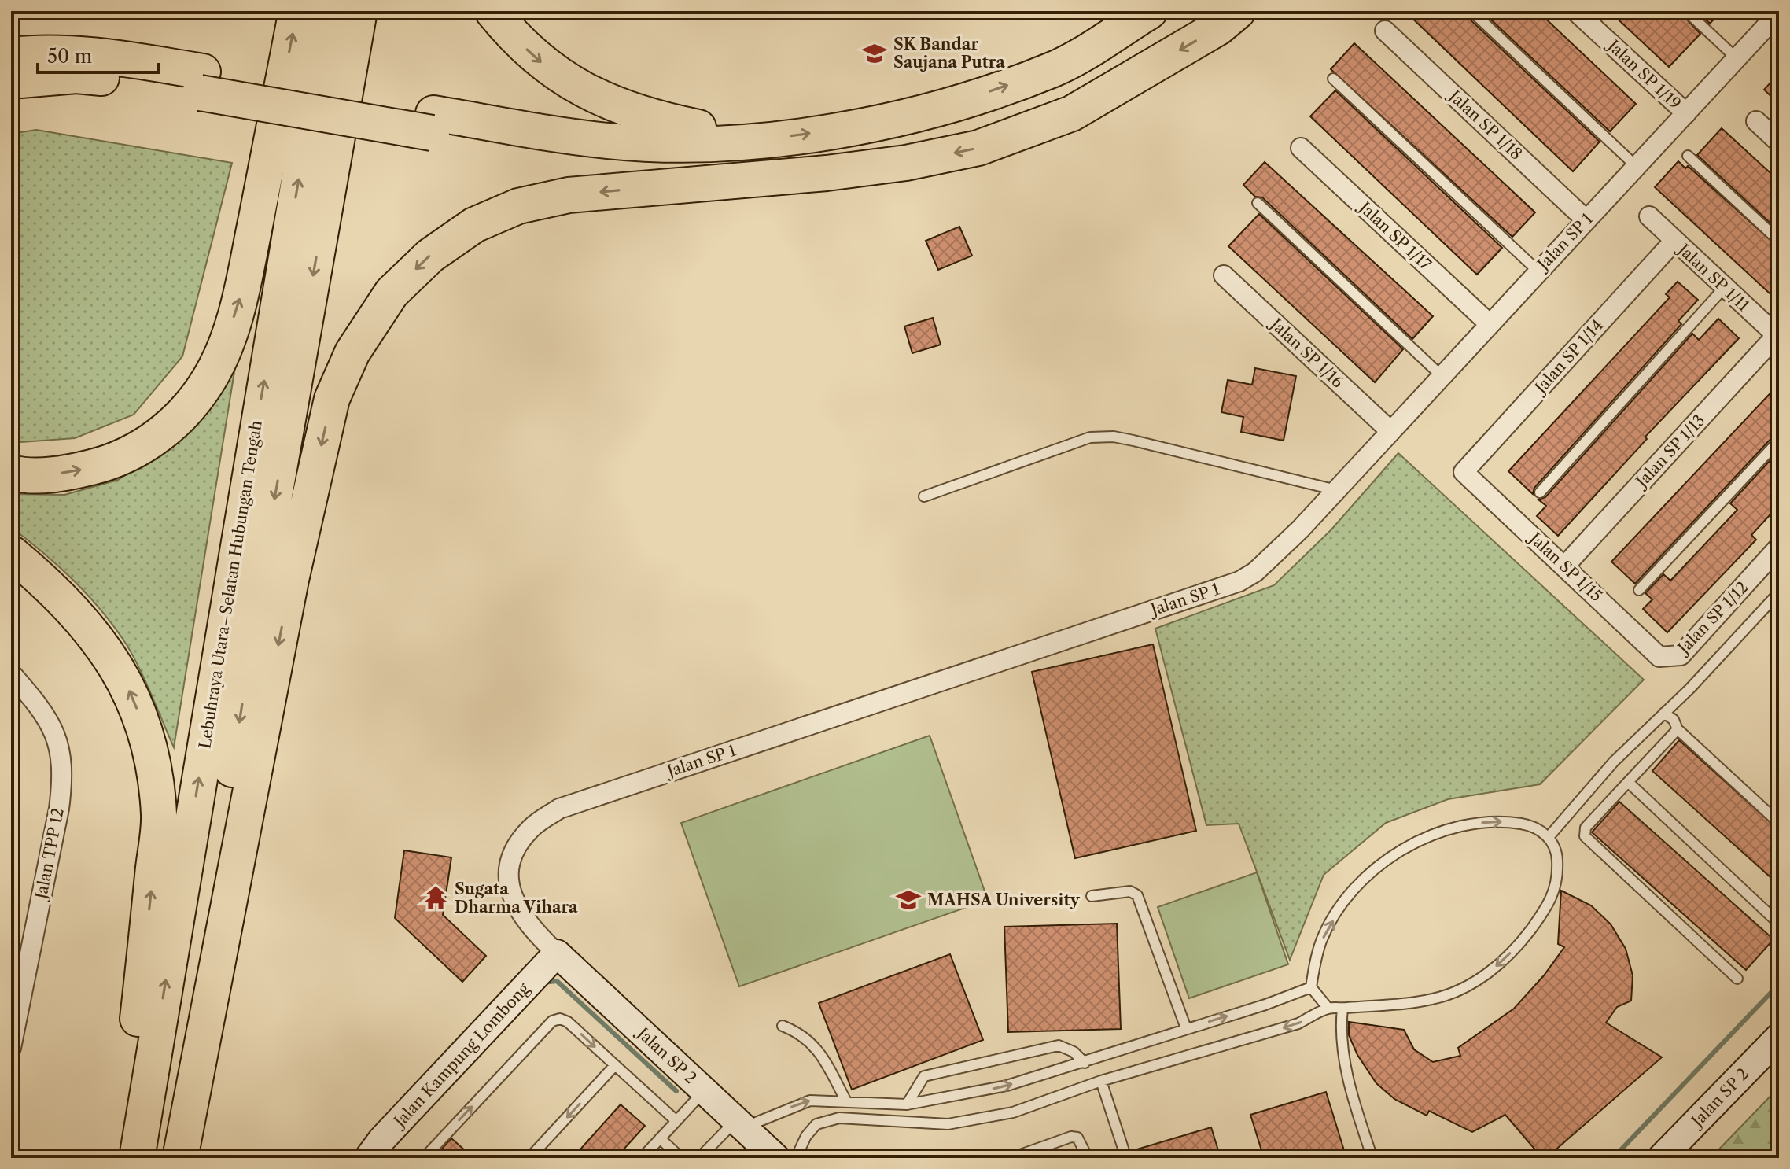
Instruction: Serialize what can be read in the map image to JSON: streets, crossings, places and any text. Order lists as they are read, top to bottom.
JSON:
{
  "streets": {
    "highway": ["Lebuhraya Utara–Selatan Hubungan Tengah"],
    "street": [
      "Jalan SP 1/19",
      "Jalan SP 1/18",
      "Jalan SP 1/17",
      "Jalan SP 1",
      "Jalan SP 1/11",
      "Jalan SP 1/16",
      "Jalan SP 1/14",
      "Jalan SP 1/13",
      "Jalan SP 1/15",
      "Jalan SP 1/12",
      "Jalan TPP 12",
      "Jalan Kampung Lombong",
      "Jalan SP 2"
    ]
  },
  "crossings": [
    ["Jalan SP 1/19", "Jalan SP 1"],
    ["Jalan SP 1/18", "Jalan SP 1"],
    ["Jalan SP 1/17", "Jalan SP 1"],
    ["Jalan SP 1", "Jalan SP 1/16"],
    ["Jalan SP 1", "Jalan Kampung Lombong"],
    ["Jalan SP 1", "Jalan SP 2"],
    ["Jalan SP 1/11", "Jalan SP 1/14"],
    ["Jalan SP 1/11", "Jalan SP 1/13"],
    ["Jalan SP 1/14", "Jalan SP 1/15"],
    ["Jalan SP 1/13", "Jalan SP 1/15"],
    ["Jalan SP 1/15", "Jalan SP 1/12"],
    ["Jalan Kampung Lombong", "Jalan SP 2"]
  ],
  "places": {
    "school or university": ["SK Bandar Saujana Putra", "MAHSA University"],
    "temple": ["Sugata Dharma Vihara"]
  },
  "scale_bar": "50 m"
}
